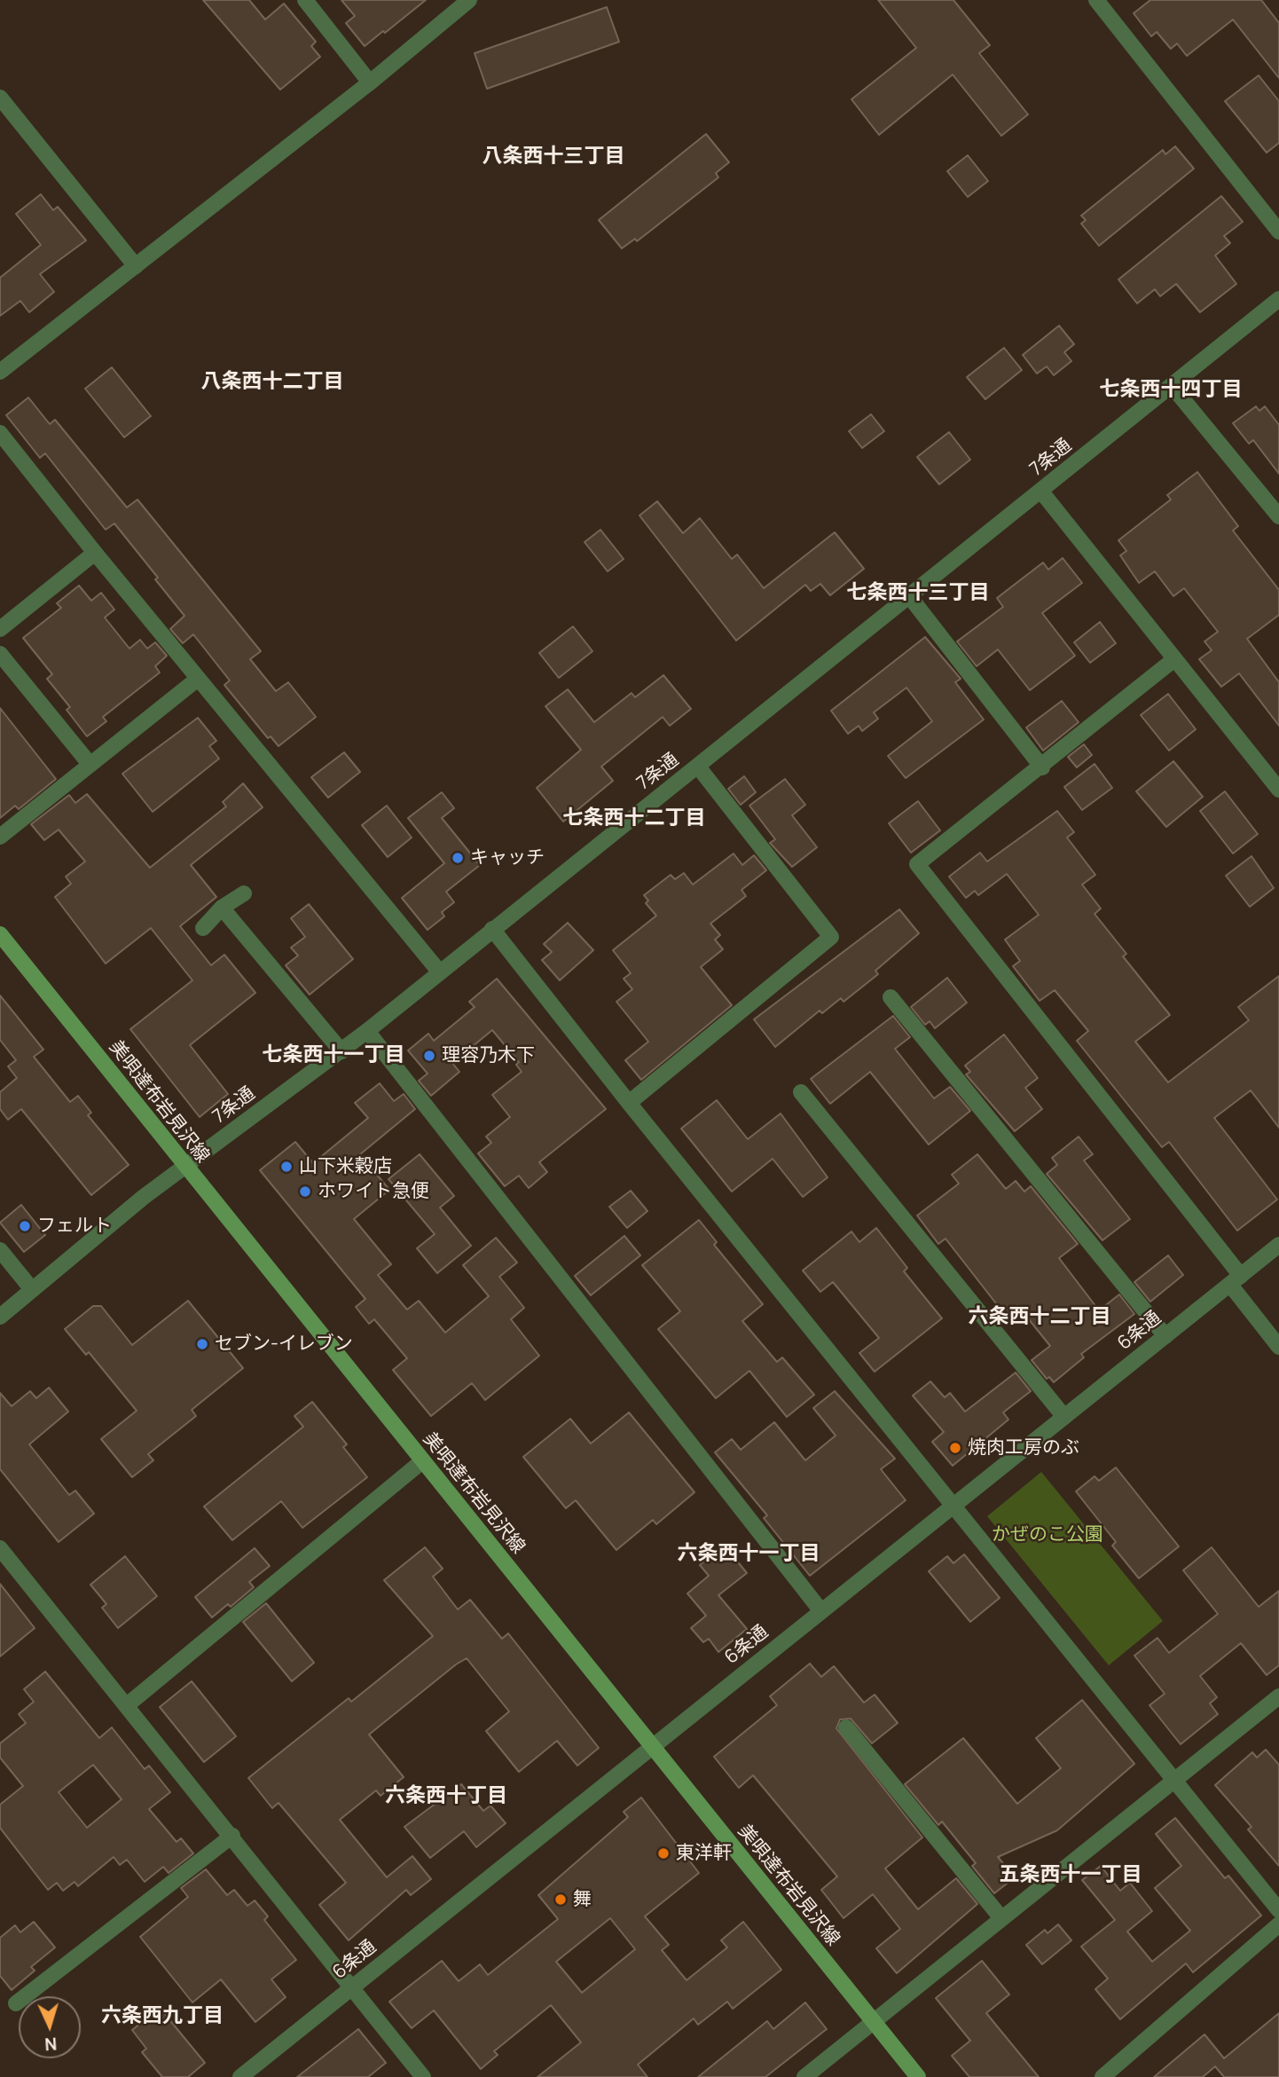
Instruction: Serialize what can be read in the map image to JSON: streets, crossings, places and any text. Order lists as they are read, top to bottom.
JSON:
{
  "streets": {
    "main road": ["美唄達布岩見沢線"],
    "street": ["7条通", "6条通"]
  },
  "crossings": [
    ["7条通", "美唄達布岩見沢線"],
    ["美唄達布岩見沢線", "6条通"]
  ],
  "districts": [
    "八条西十三丁目",
    "八条西十二丁目",
    "七条西十四丁目",
    "七条西十三丁目",
    "七条西十二丁目",
    "七条西十一丁目",
    "六条西十二丁目",
    "六条西十一丁目",
    "六条西十丁目",
    "五条西十一丁目",
    "六条西九丁目"
  ],
  "parks": ["かぜのこ公園"],
  "places": [
    "キャッチ",
    "理容乃木下",
    "山下米穀店",
    "ホワイト急便",
    "フェルト",
    "セブン-イレブン",
    "焼肉工房のぶ",
    "東洋軒",
    "舞"
  ],
  "north": "bottom"
}
